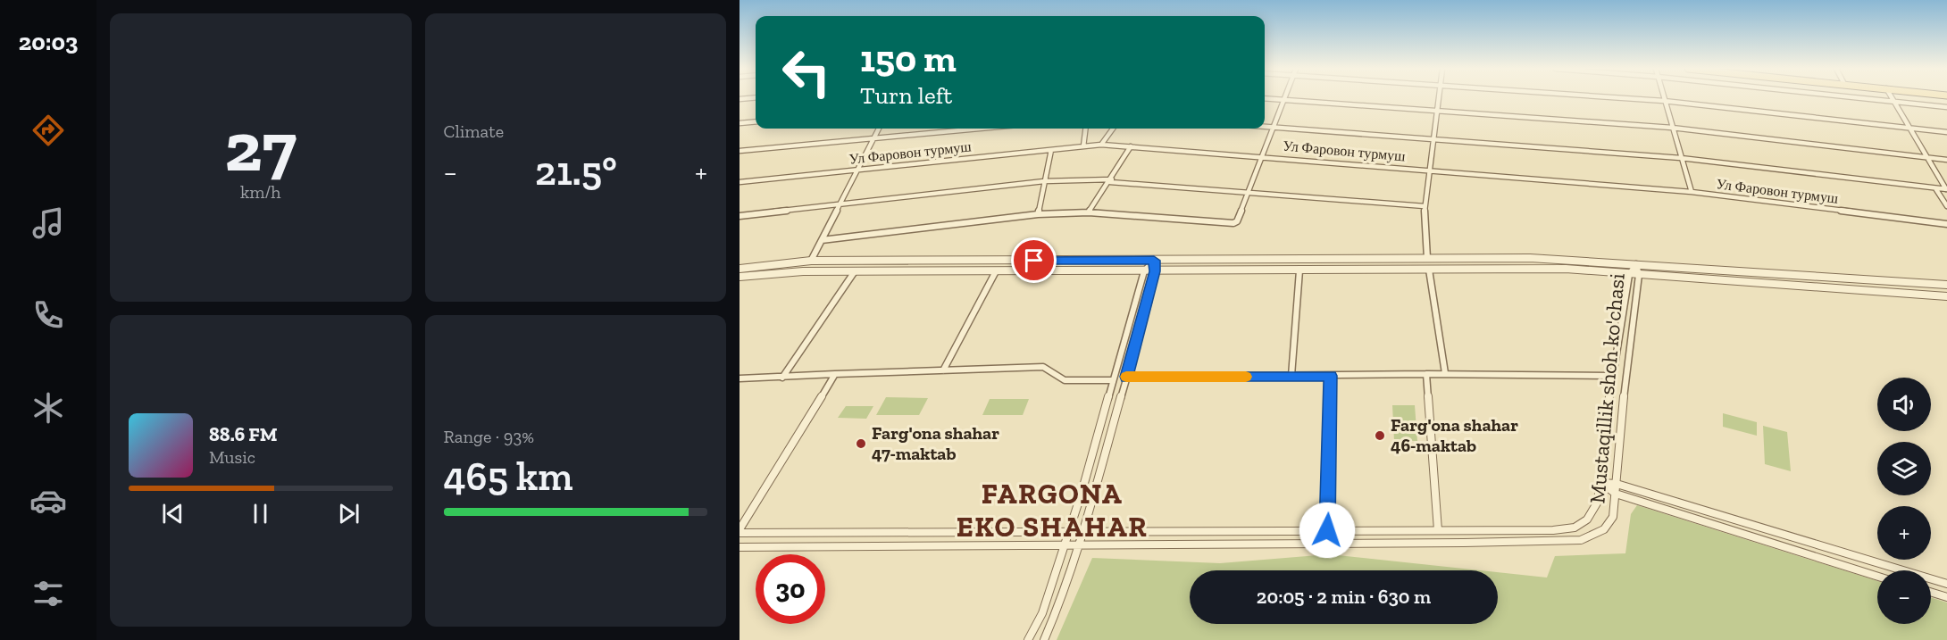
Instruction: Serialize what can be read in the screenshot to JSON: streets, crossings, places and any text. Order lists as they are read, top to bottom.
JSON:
{
  "streets": {
    "street": ["Ул Фаровон турмуш", "Mustaqillik shoh ko'chasi"]
  },
  "districts": ["FARGONA EKO SHAHAR"],
  "places": ["Farg'ona shahar 46-maktab", "Farg'ona shahar 47-maktab"],
  "page": {
    "tabs": "20:03",
    "tile": [
      ["27", "km/h"],
      "Climate",
      ["Range · 93%", "465 km"]
    ],
    "turn": ["150 m", "Turn left"],
    "heat": ["−", "21.5°", "+"],
    "map_buttons": ["+", "−"],
    "song": ["88.6 FM", "Music"],
    "limit": "30",
    "trip": "20:05 · 2 min · 630 m"
  }
}
